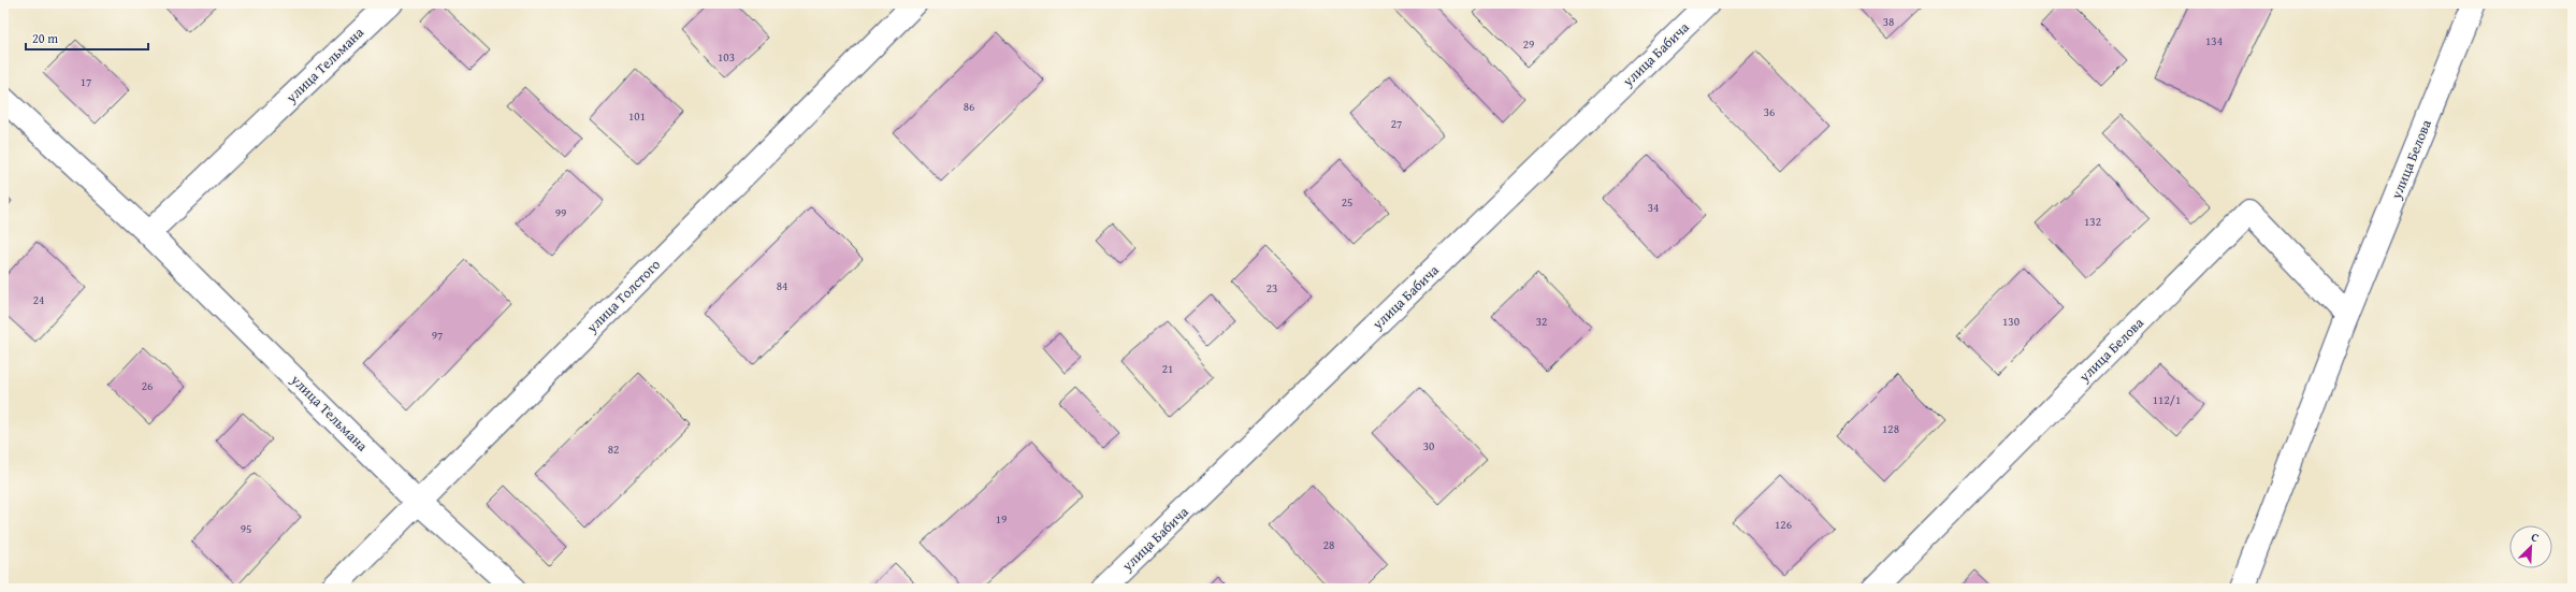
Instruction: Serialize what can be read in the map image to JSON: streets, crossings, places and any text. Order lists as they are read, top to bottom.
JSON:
{
  "streets": {
    "street": [
      "улица Бабича",
      "улица Тельмана",
      "улица Белова",
      "улица Толстого"
    ]
  },
  "crossings": [
    ["улица Тельмана", "улица Толстого"]
  ],
  "house_numbers": [
    "38",
    "134",
    "29",
    "103",
    "17",
    "86",
    "36",
    "101",
    "27",
    "25",
    "34",
    "99",
    "132",
    "84",
    "23",
    "24",
    "32",
    "130",
    "97",
    "21",
    "26",
    "112/1",
    "128",
    "30",
    "82",
    "19",
    "126",
    "95",
    "28"
  ],
  "scale_bar": "20 m",
  "north": "top right"
}
